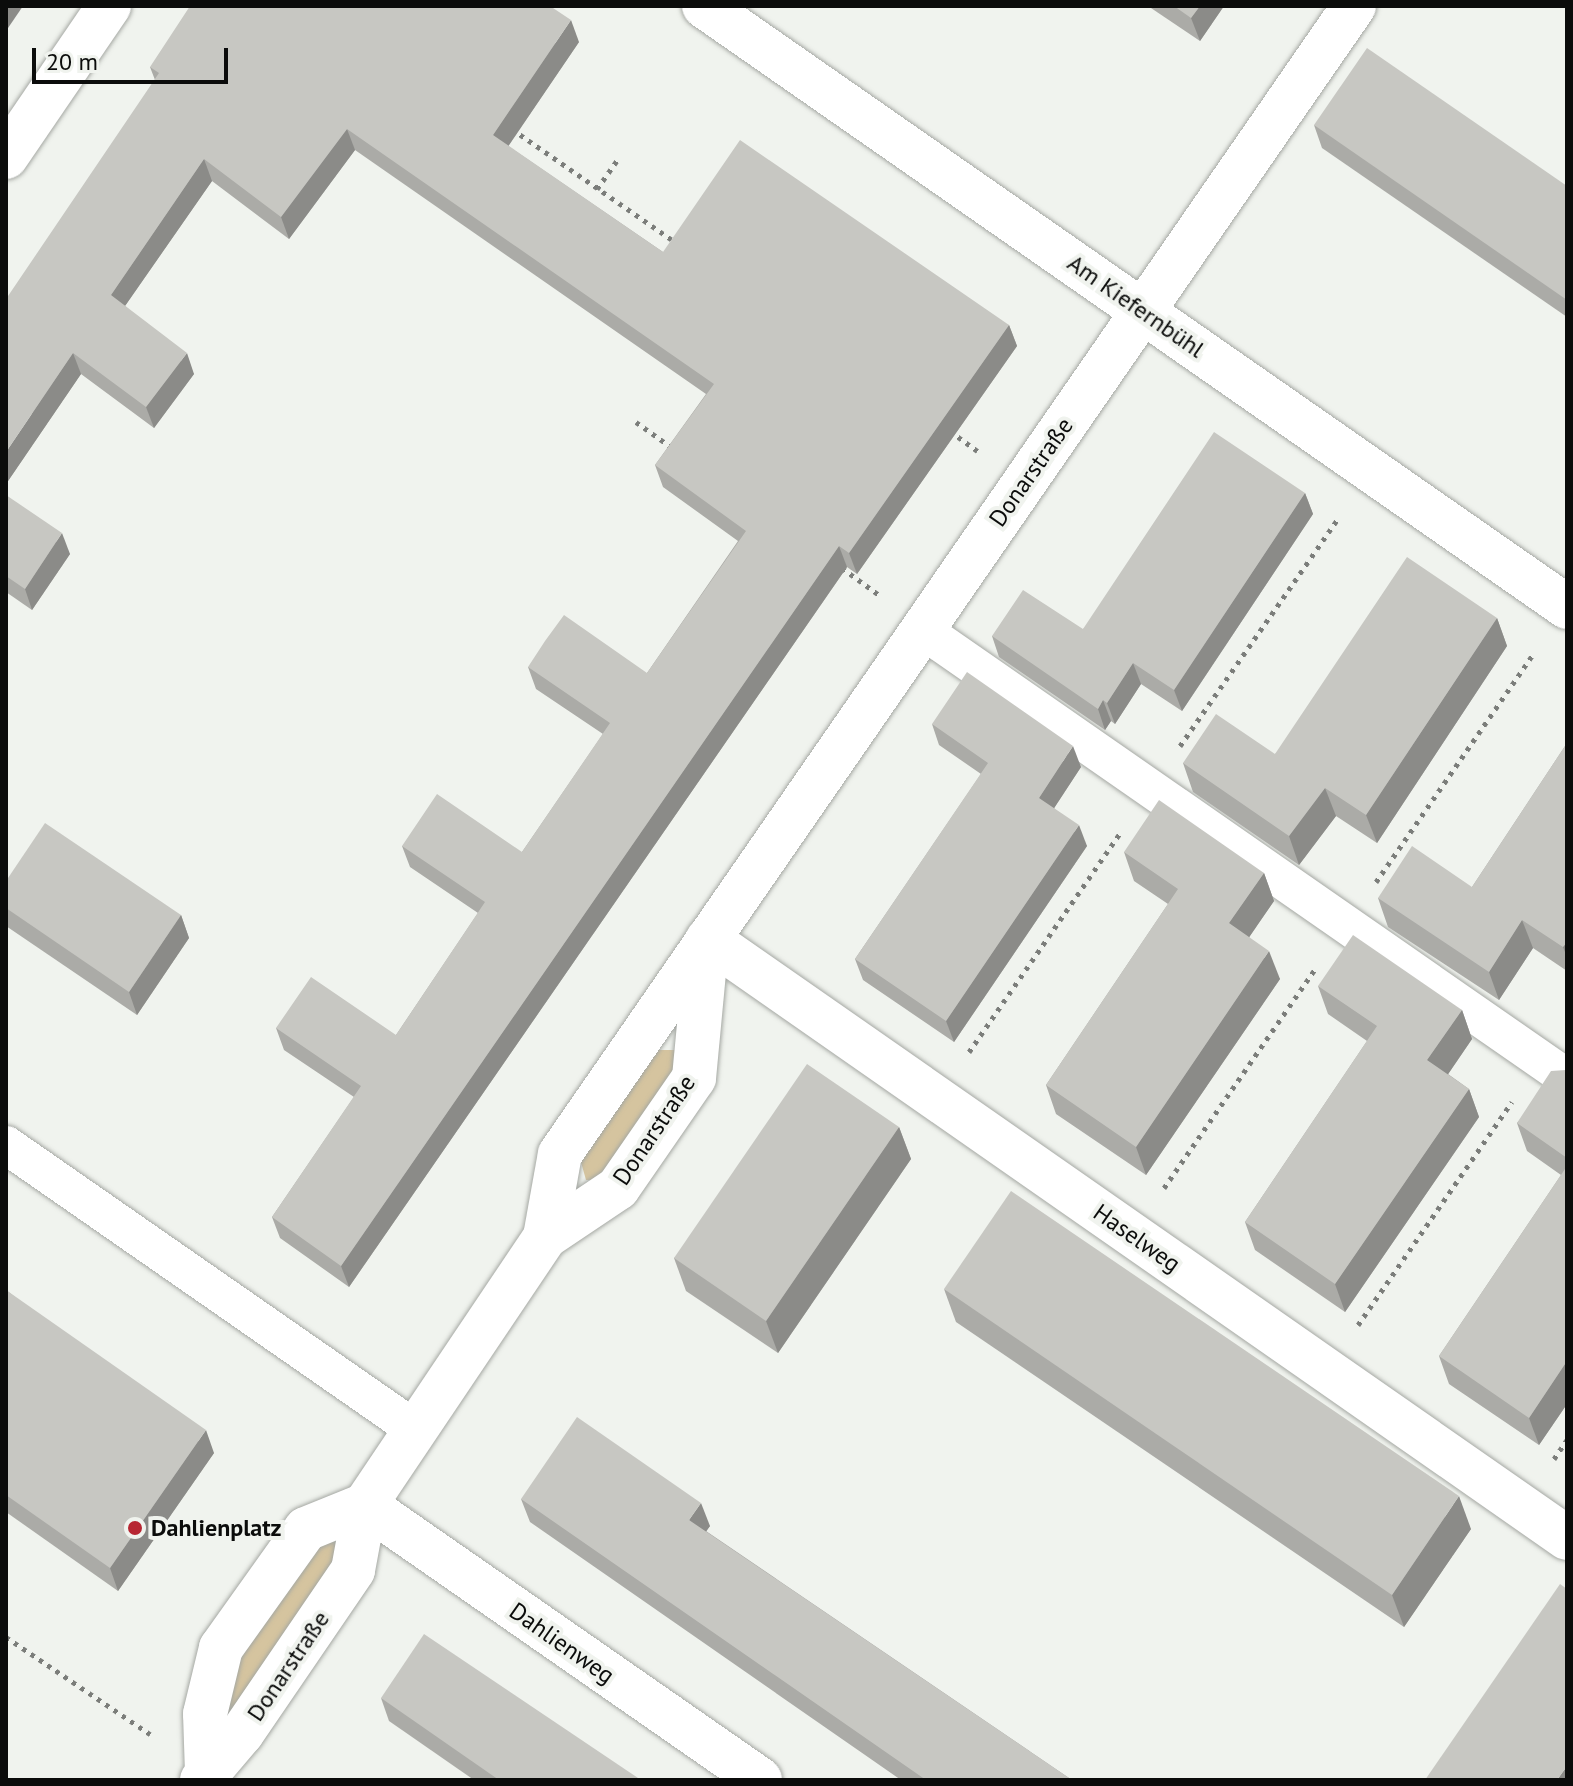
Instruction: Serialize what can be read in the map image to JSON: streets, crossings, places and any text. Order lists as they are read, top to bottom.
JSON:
{
  "streets": {
    "street": [
      "Am Kiefernbühl",
      "Donarstraße",
      "Haselweg",
      "Dahlienweg"
    ]
  },
  "crossings": [
    ["Am Kiefernbühl", "Donarstraße"],
    ["Donarstraße", "Haselweg"],
    ["Donarstraße", "Dahlienweg"]
  ],
  "places": ["Dahlienplatz"],
  "scale_bar": "20 m"
}
